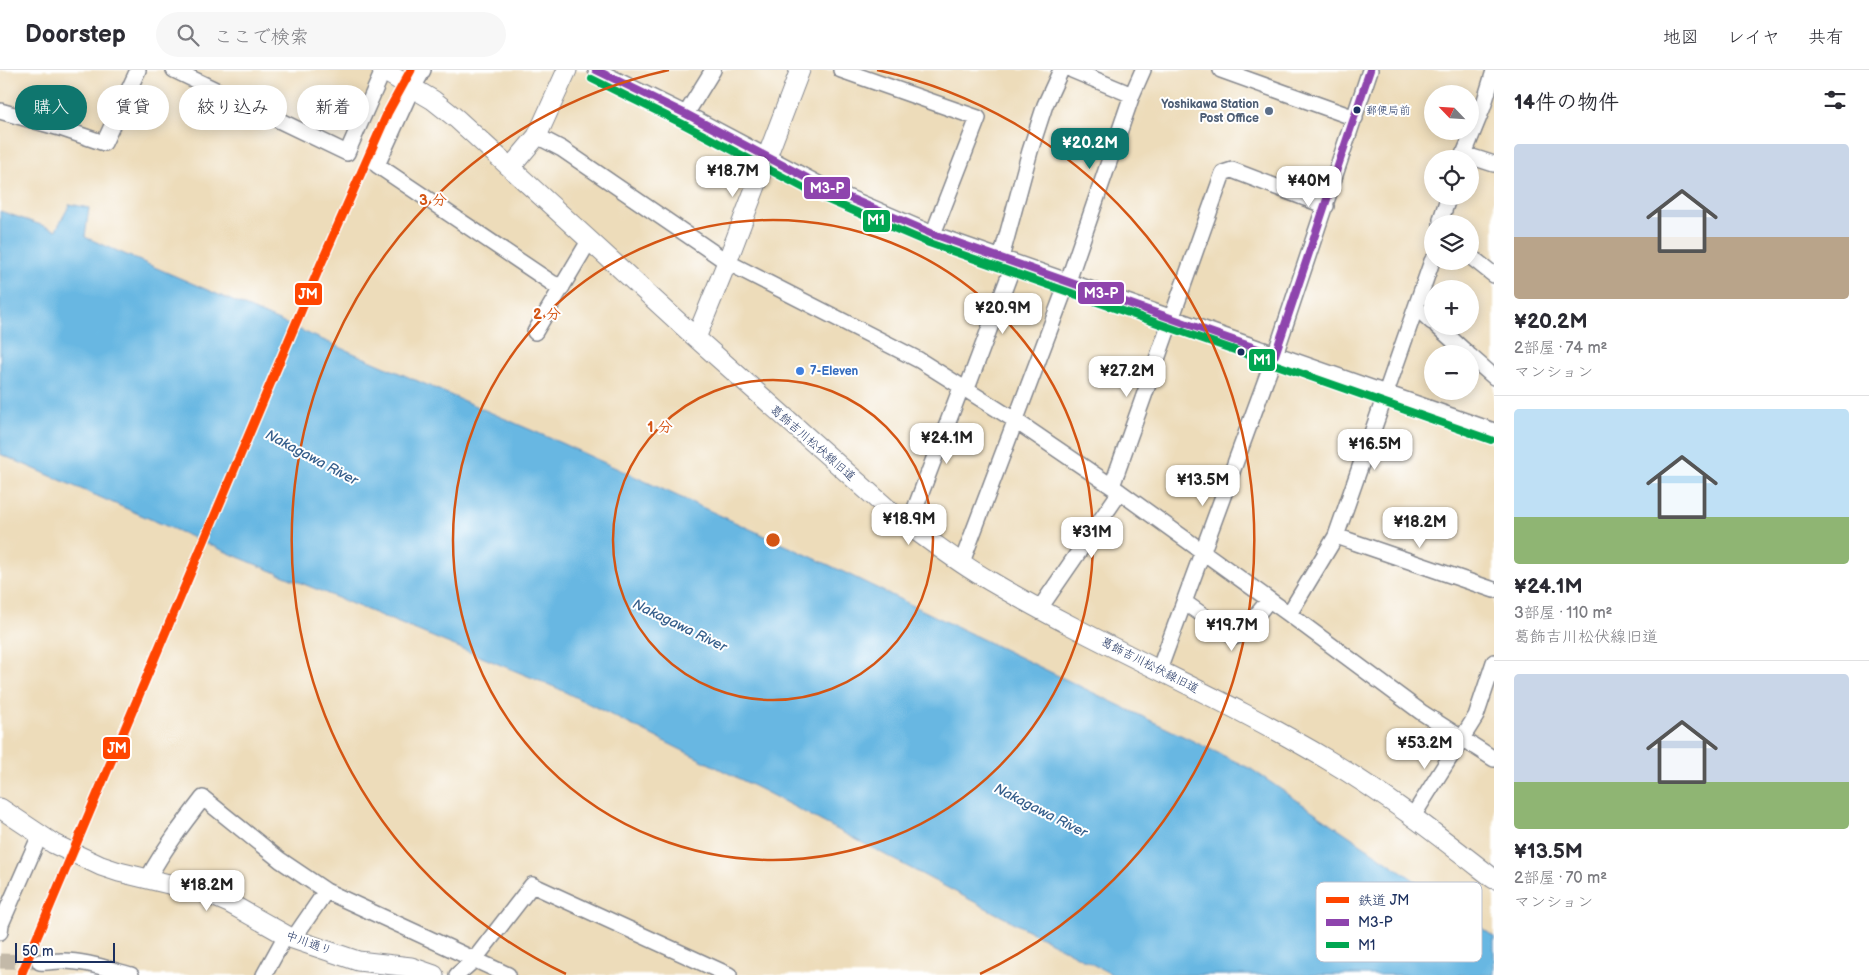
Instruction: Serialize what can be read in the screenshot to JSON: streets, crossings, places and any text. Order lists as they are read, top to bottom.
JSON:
{
  "streets": {
    "street": ["葛飾吉川松伏線旧道", "中川通り"]
  },
  "water": ["Nakagawa River"],
  "places": ["郵便局前", "Yoshikawa Station Post Office", "7-Eleven"],
  "lines": ["rail line JM", "transit line M3-P", "transit line M1"],
  "legend": ["鉄道 JM", "M3-P", "M1"],
  "scale_bar": "50 m",
  "north": "top left",
  "page": {
    "header": "Doorstep",
    "search": "ここで検索",
    "nav": ["地図", "レイヤ", "共有"],
    "heading": "14件の物件",
    "map_buttons": ["+", "−"],
    "chip": [
      "購入",
      "賃貸",
      "絞り込み",
      "新着"
    ],
    "price": [
      "¥20.2M",
      "¥18.7M",
      "¥40M",
      "¥20.9M",
      "¥27.2M",
      "¥24.1M",
      "¥16.5M",
      "¥13.5M",
      "¥18.9M",
      "¥18.2M",
      "¥31M",
      "¥19.7M",
      "¥53.2M",
      "¥18.2M"
    ],
    "list": [
      {
        "name": "¥20.2M",
        "note": "2部屋 · 74 m² · マンション"
      },
      {
        "name": "¥24.1M",
        "note": "3部屋 · 110 m² · 葛飾吉川松伏線旧道"
      },
      {
        "name": "¥13.5M",
        "note": "2部屋 · 70 m² · マンション"
      }
    ],
    "scale": "50 m"
  },
  "rings": ["3 分", "2 分", "1 分"]
}
